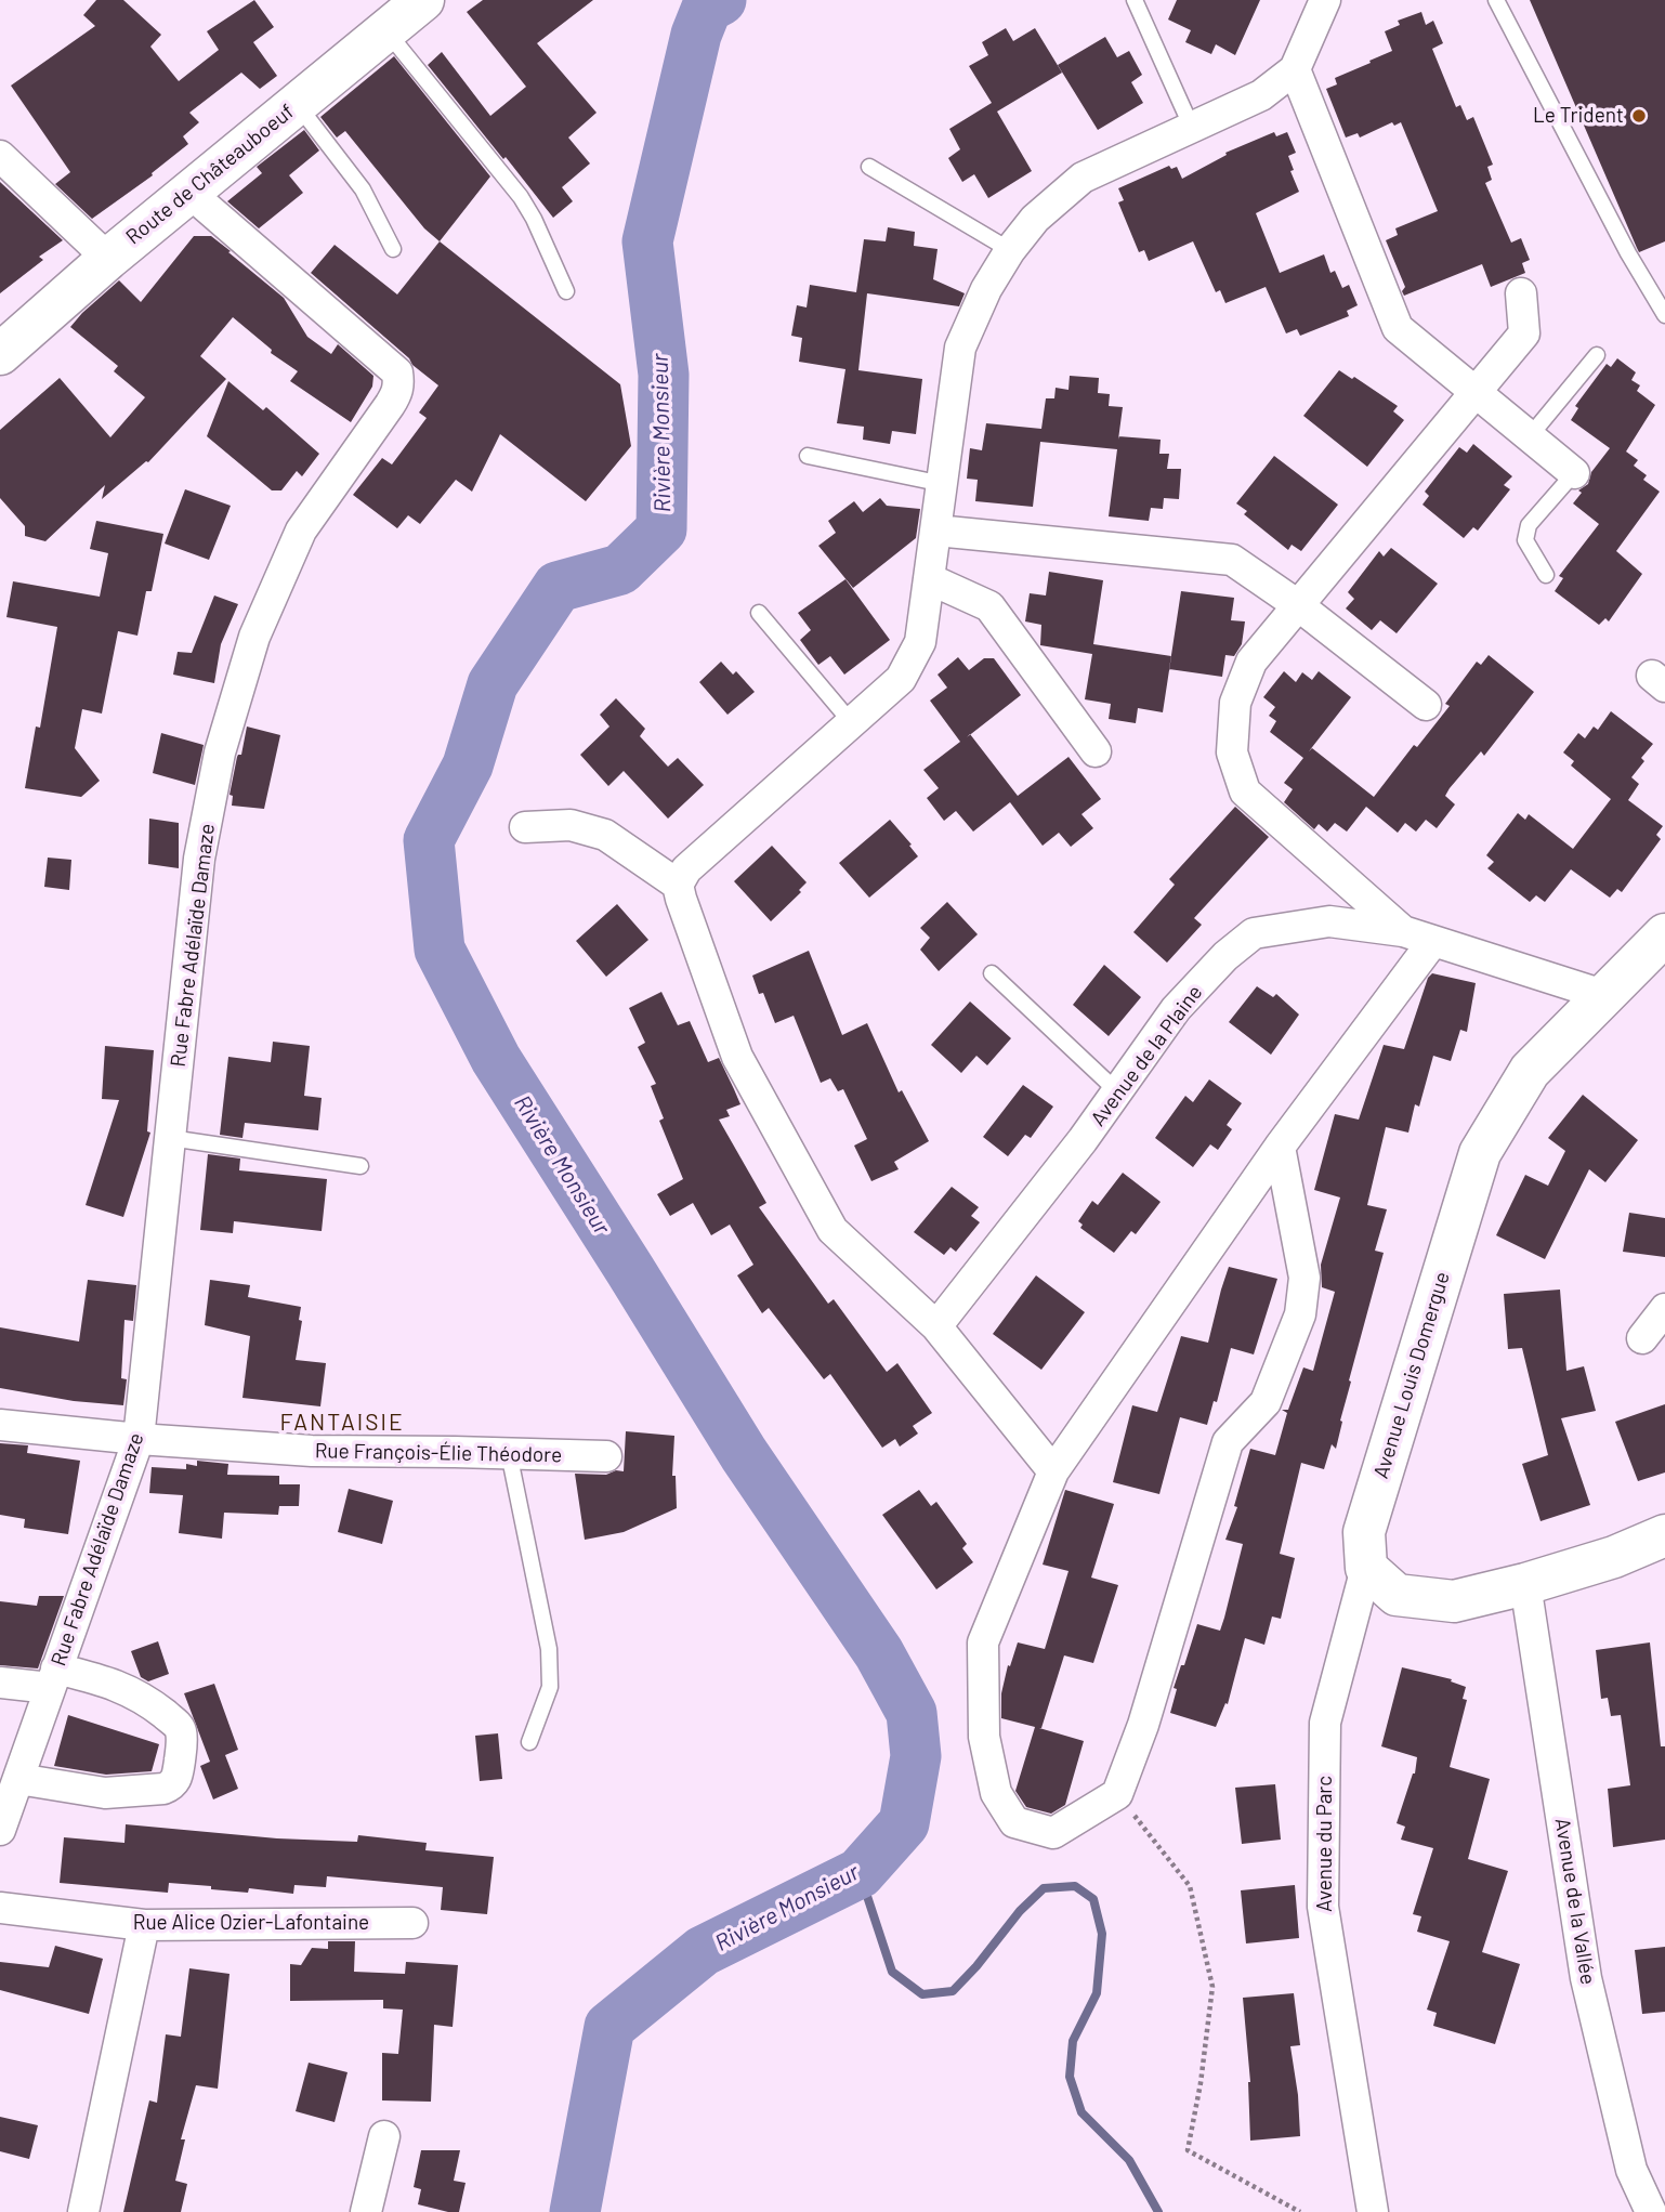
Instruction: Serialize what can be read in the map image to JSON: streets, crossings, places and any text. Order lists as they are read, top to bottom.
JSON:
{
  "streets": {
    "main road": ["Route de Châteauboeuf", "Avenue Louis Domergue"],
    "street": [
      "Rue Fabre Adélaïde Damaze",
      "Avenue de la Plaine",
      "Rue François-Élie Théodore",
      "Avenue du Parc",
      "Avenue de la Vallée",
      "Rue Alice Ozier-Lafontaine"
    ]
  },
  "crossings": [
    ["Route de Châteauboeuf", "Rue Fabre Adélaïde Damaze"],
    ["Rue Fabre Adélaïde Damaze", "Rue François-Élie Théodore"],
    ["Avenue de la Plaine", "Avenue Louis Domergue"],
    ["Avenue Louis Domergue", "Avenue du Parc"]
  ],
  "districts": ["FANTAISIE"],
  "water": ["Rivière Monsieur"],
  "places": ["Le Trident"]
}
